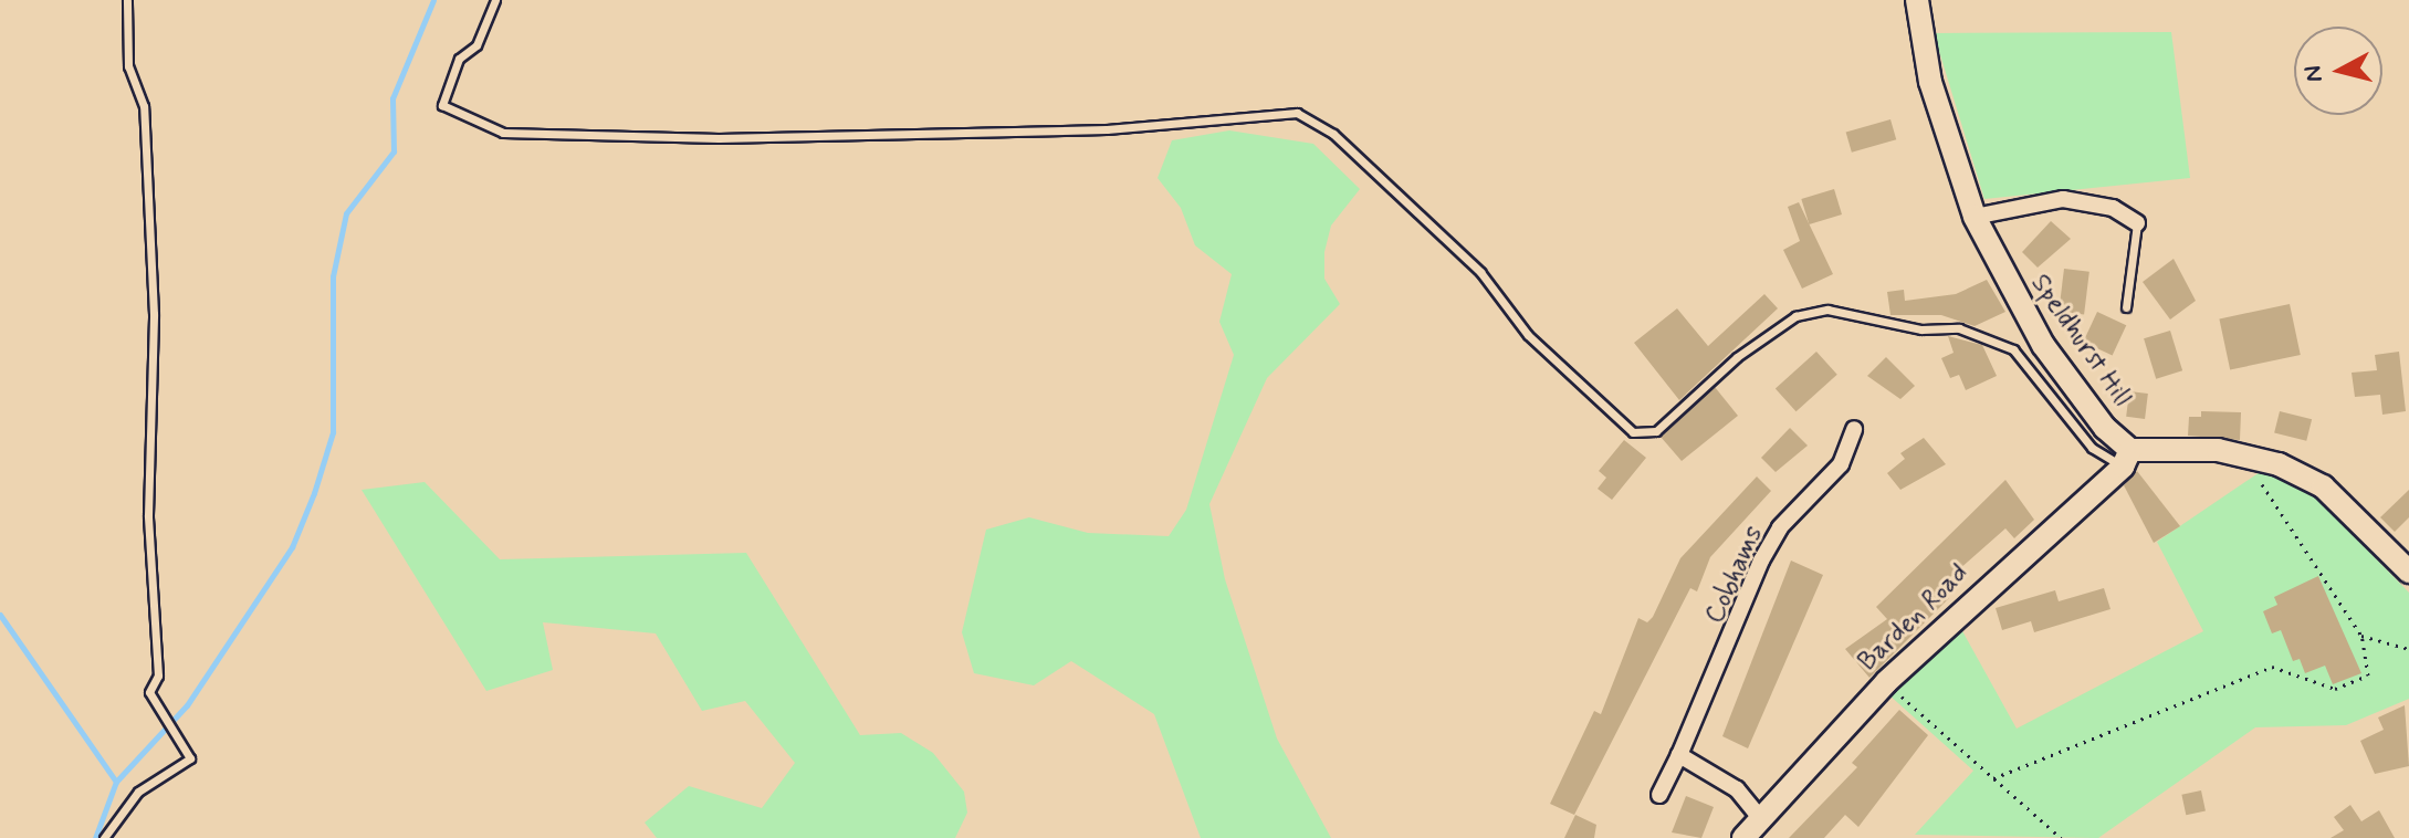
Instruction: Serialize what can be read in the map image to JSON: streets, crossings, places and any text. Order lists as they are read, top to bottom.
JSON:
{
  "streets": {
    "street": ["Speldhurst Hill", "Cobhams", "Barden Road"]
  },
  "crossings": [
    ["Speldhurst Hill", "Barden Road"]
  ],
  "north": "left"
}
